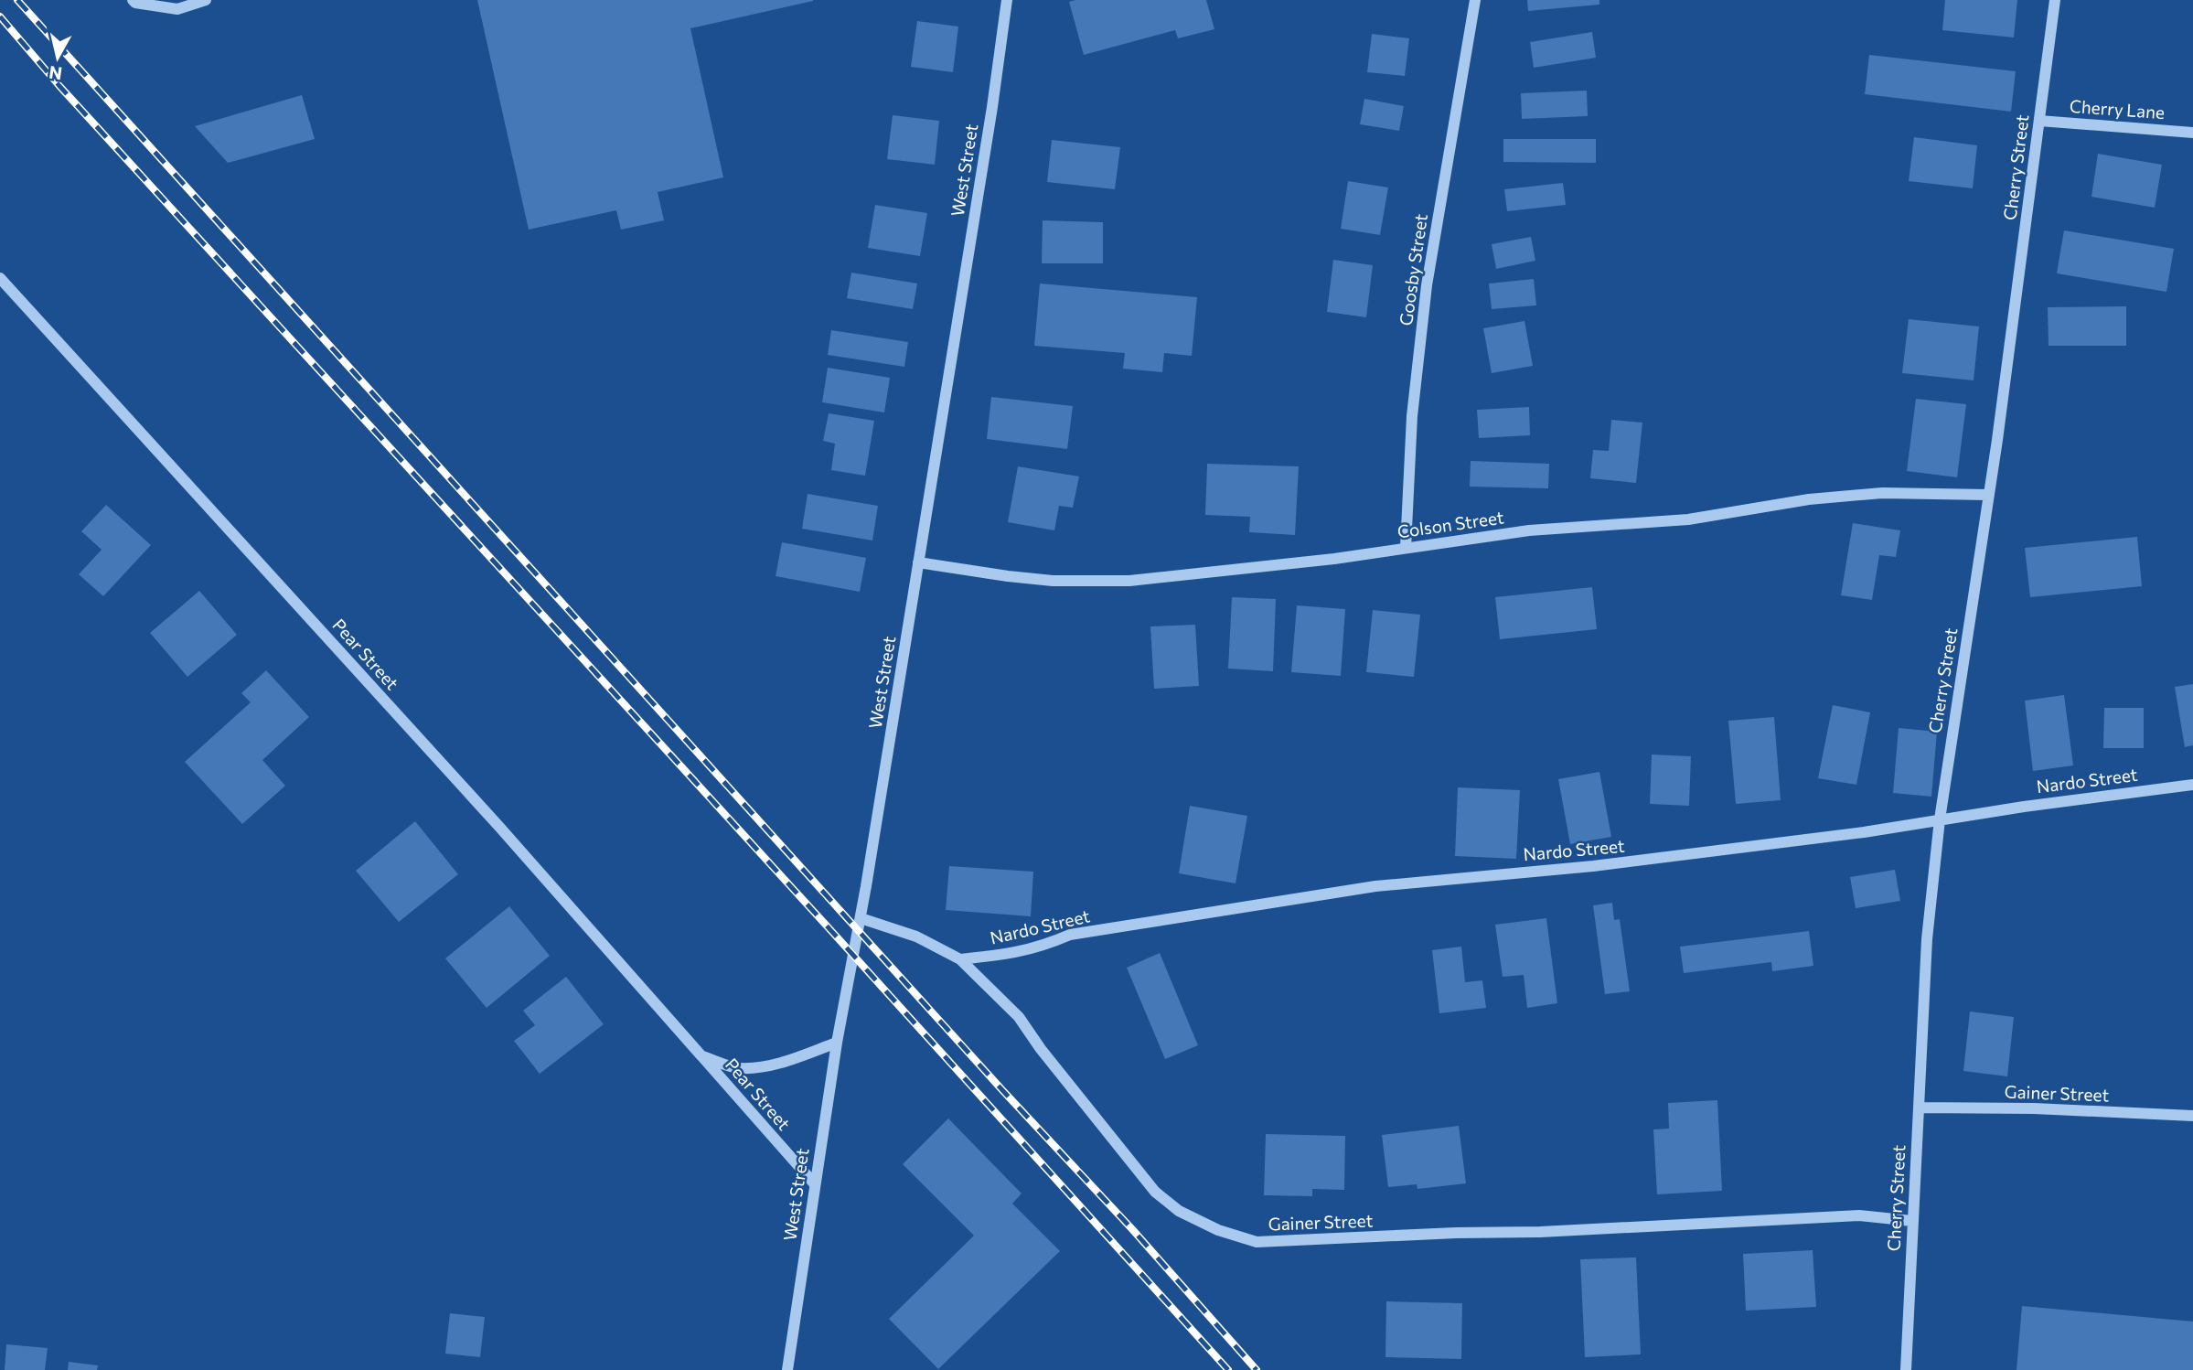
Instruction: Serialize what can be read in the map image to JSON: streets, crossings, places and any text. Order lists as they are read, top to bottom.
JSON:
{
  "streets": {
    "street": [
      "Cherry Lane",
      "Cherry Street",
      "West Street",
      "Goosby Street",
      "Colson Street",
      "Pear Street",
      "Nardo Street",
      "Gainer Street"
    ]
  },
  "crossings": [
    ["Cherry Lane", "Cherry Street"],
    ["Cherry Street", "Colson Street"],
    ["Cherry Street", "Nardo Street"],
    ["Cherry Street", "Gainer Street"],
    ["West Street", "Colson Street"],
    ["West Street", "Pear Street"],
    ["West Street", "Gainer Street"],
    ["Goosby Street", "Colson Street"],
    ["Nardo Street", "Gainer Street"]
  ],
  "north": "bottom"
}
